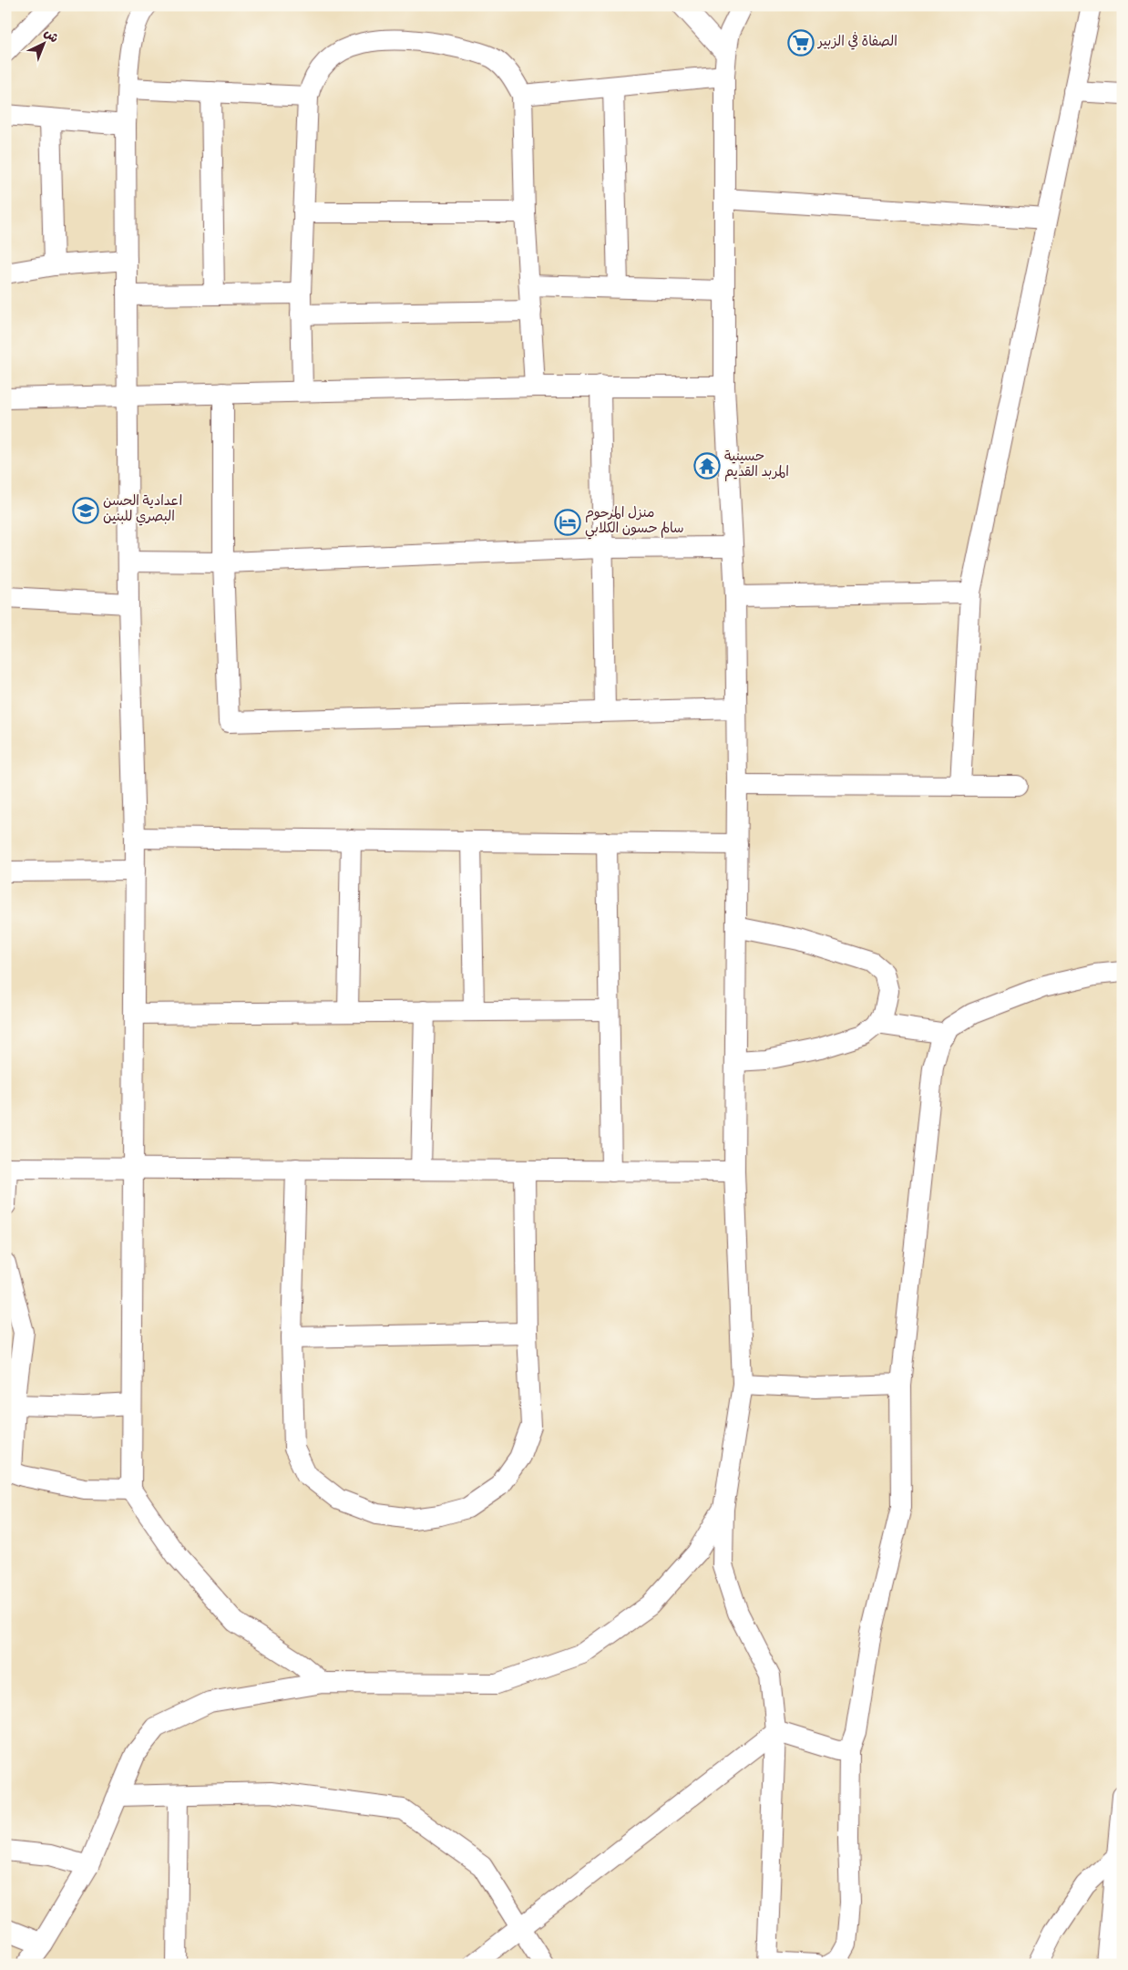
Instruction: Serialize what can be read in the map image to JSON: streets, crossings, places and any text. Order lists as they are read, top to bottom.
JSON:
{
  "places": {
    "supermarket": ["الصفاة في الزبير"],
    "temple": ["حسينية المربد القديم"],
    "school or university": ["اعدادية الحسن البصري للبنين"],
    "hotel": ["منزل المرحوم سالم حسون الكلابي"]
  },
  "north": "top right"
}
